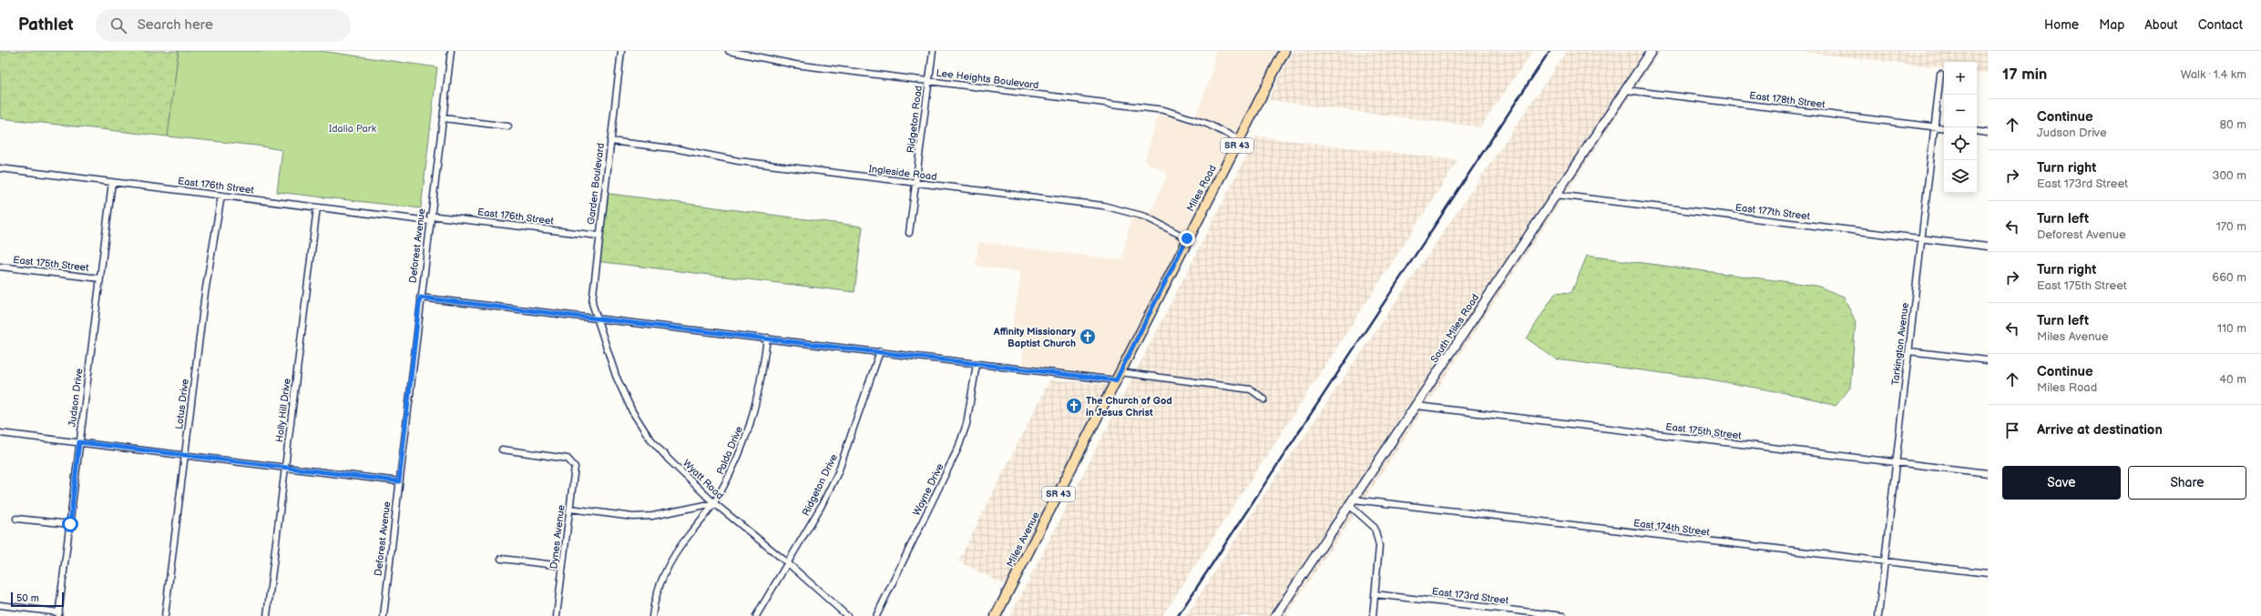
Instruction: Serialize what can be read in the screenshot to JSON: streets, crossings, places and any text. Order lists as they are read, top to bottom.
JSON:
{
  "streets": {
    "main road": ["SR 43", "Miles Road", "Miles Avenue"],
    "street": [
      "Lee Heights Boulevard",
      "East 178th Street",
      "Ridgeton Road",
      "Ingleside Road",
      "Garden Boulevard",
      "East 176th Street",
      "East 177th Street",
      "Deforest Avenue",
      "East 175th Street",
      "South Miles Road",
      "Tarkington Avenue",
      "Judson Drive",
      "Lotus Drive",
      "Holly Hill Drive",
      "Palda Drive",
      "Wyatt Road",
      "Ridgeton Drive",
      "Wayne Drive",
      "East 174th Street",
      "Dynes Avenue",
      "East 173rd Street"
    ]
  },
  "crossings": [
    ["Lee Heights Boulevard", "Ridgeton Road"],
    ["Lee Heights Boulevard", "Miles Road"],
    ["East 178th Street", "South Miles Road"],
    ["East 178th Street", "Tarkington Avenue"],
    ["Ridgeton Road", "Ingleside Road"],
    ["Ingleside Road", "Garden Boulevard"],
    ["Ingleside Road", "Miles Road"],
    ["Garden Boulevard", "East 176th Street"],
    ["Garden Boulevard", "Wyatt Road"],
    ["East 176th Street", "Deforest Avenue"],
    ["East 176th Street", "Judson Drive"],
    ["East 176th Street", "Lotus Drive"],
    ["East 176th Street", "Holly Hill Drive"],
    ["Miles Road", "Miles Avenue"],
    ["East 177th Street", "South Miles Road"],
    ["East 177th Street", "Tarkington Avenue"],
    ["East 175th Street", "South Miles Road"],
    ["East 175th Street", "Tarkington Avenue"],
    ["East 175th Street", "Judson Drive"],
    ["South Miles Road", "East 174th Street"],
    ["Tarkington Avenue", "East 174th Street"],
    ["Palda Drive", "Wyatt Road"],
    ["Wyatt Road", "Ridgeton Drive"]
  ],
  "parks": ["Idalia Park"],
  "places": {
    "church": ["Affinity Missionary Baptist Church", "The Church of God in Jesus Christ"]
  },
  "scale_bar": "50 m",
  "page": {
    "header": "Pathlet",
    "search": "Search here",
    "nav": [
      "Home",
      "Map",
      "About",
      "Contact"
    ],
    "heading": ["17 min", "Walk · 1.4 km"],
    "map_buttons": ["+", "−"],
    "list": [
      ["Continue", "Judson Drive", "80 m"],
      ["Turn right", "East 173rd Street", "300 m"],
      ["Turn left", "Deforest Avenue", "170 m"],
      ["Turn right", "East 175th Street", "660 m"],
      ["Turn left", "Miles Avenue", "110 m"],
      ["Continue", "Miles Road", "40 m"],
      "Arrive at destination"
    ],
    "buttons": ["Save", "Share"],
    "scale": "50 m"
  }
}
